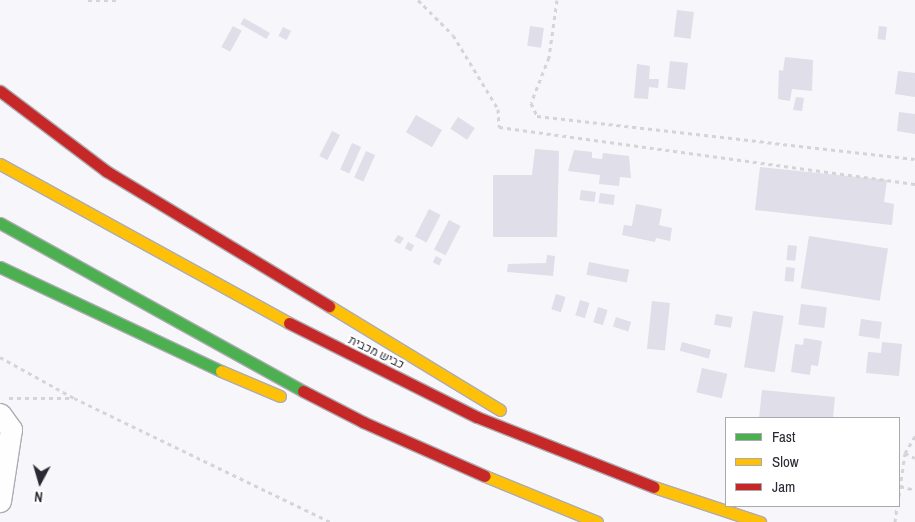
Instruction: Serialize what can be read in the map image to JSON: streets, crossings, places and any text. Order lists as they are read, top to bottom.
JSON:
{
  "streets": {
    "highway": ["כביש מכבית"]
  },
  "legend": ["Fast", "Slow", "Jam"],
  "north": "bottom"
}
